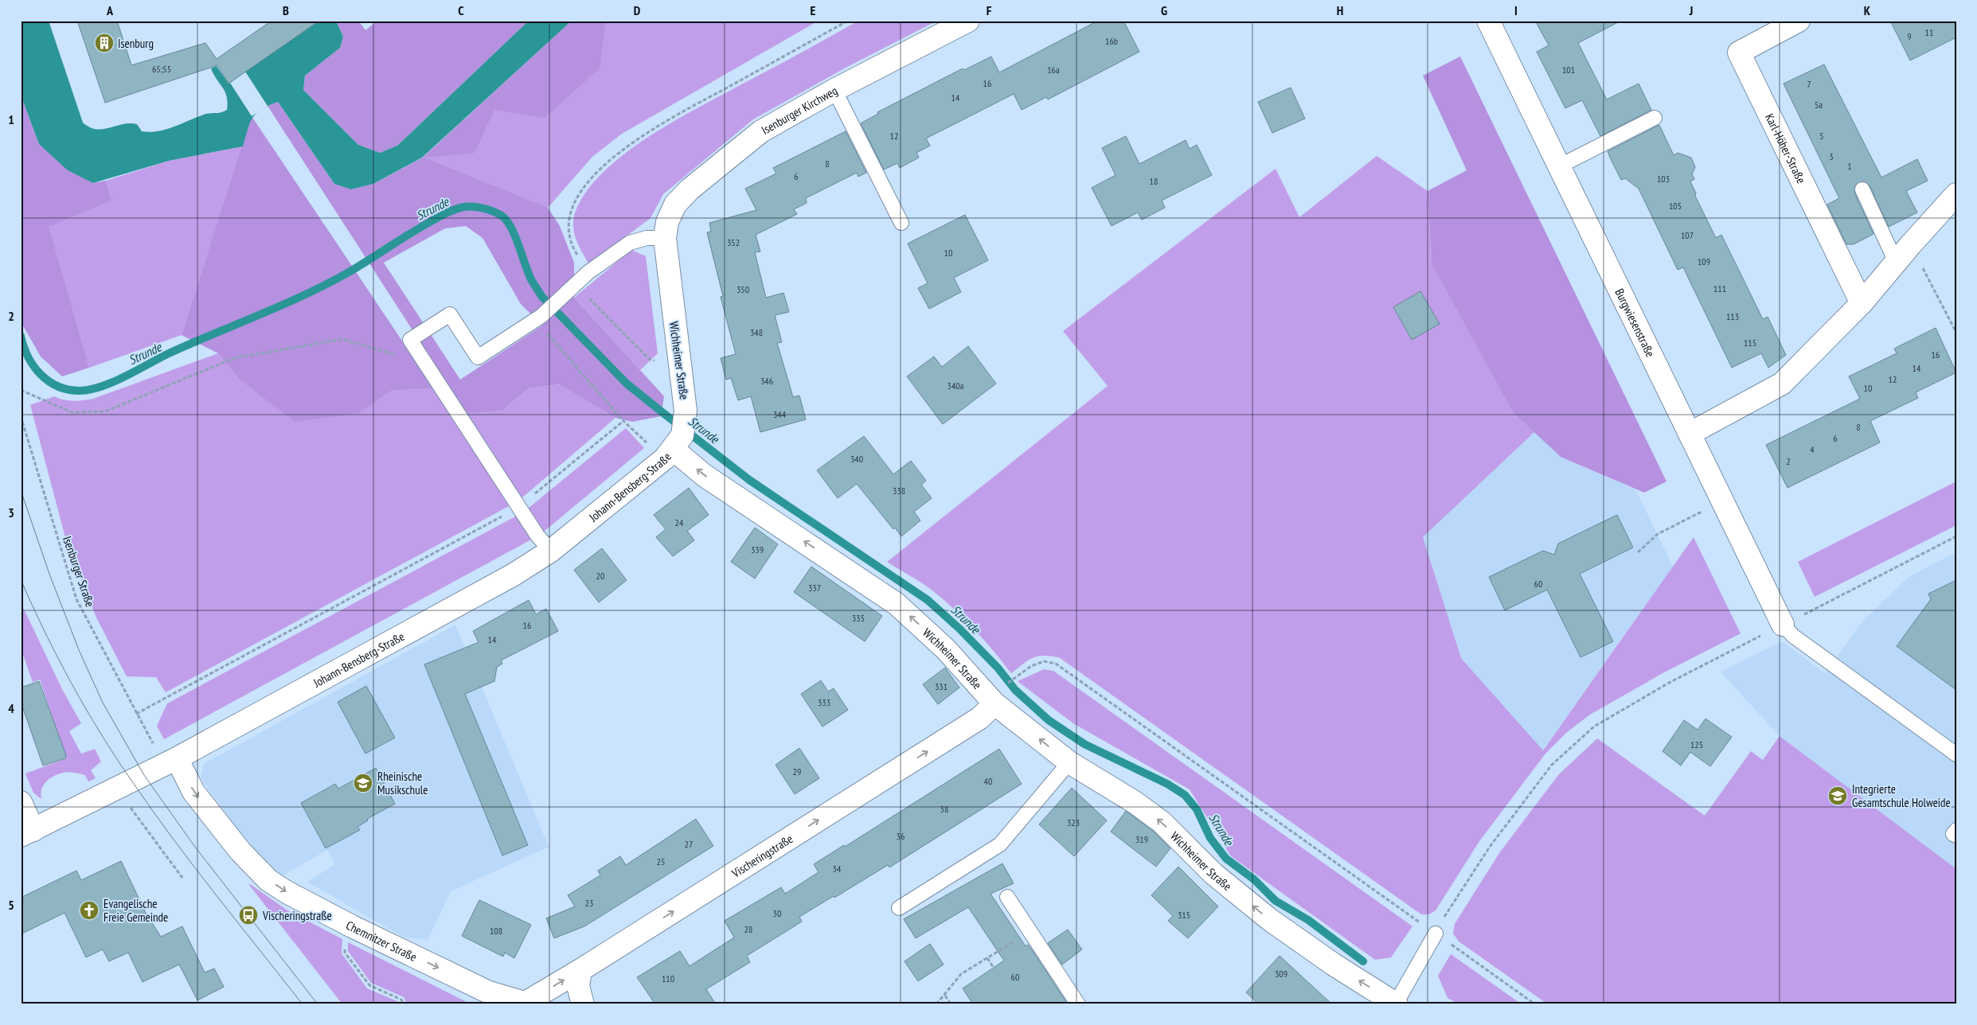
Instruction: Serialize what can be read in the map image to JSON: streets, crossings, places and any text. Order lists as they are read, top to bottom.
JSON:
{
  "streets": {
    "street": [
      "Isenburger Kirchweg",
      "Karl-Höher-Straße",
      "Burgwiesenstraße",
      "Wichheimer Straße",
      "Johann-Bensberg-Straße",
      "Vischeringstraße",
      "Chemnitzer Straße"
    ],
    "path": ["Isenburger Straße"]
  },
  "crossings": [
    ["Isenburger Kirchweg", "Wichheimer Straße"],
    ["Wichheimer Straße", "Johann-Bensberg-Straße"],
    ["Wichheimer Straße", "Vischeringstraße"],
    ["Johann-Bensberg-Straße", "Isenburger Straße"],
    ["Johann-Bensberg-Straße", "Chemnitzer Straße"],
    ["Isenburger Straße", "Chemnitzer Straße"],
    ["Vischeringstraße", "Chemnitzer Straße"]
  ],
  "one_way": ["Wichheimer Straße", "Vischeringstraße", "Chemnitzer Straße"],
  "water": ["Strunde"],
  "places": {
    "building": ["Isenburg"],
    "school or university": ["Rheinische Musikschule", "Integrierte Gesamtschule Holweide"],
    "church": ["Evangelische Freie Gemeinde"],
    "bus stop": ["Vischeringstraße"]
  },
  "house_numbers": [
    "11",
    "9",
    "16b",
    "65;55",
    "16a",
    "101",
    "16",
    "7",
    "14",
    "5a",
    "12",
    "5",
    "3",
    "8",
    "1",
    "6",
    "103",
    "18",
    "105",
    "107",
    "352",
    "10",
    "109",
    "111",
    "350",
    "113",
    "348",
    "115",
    "16",
    "14",
    "12",
    "346",
    "340a",
    "10",
    "344",
    "8",
    "6",
    "4",
    "340",
    "2",
    "338",
    "24",
    "339",
    "20",
    "60",
    "337",
    "335",
    "16",
    "14",
    "331",
    "333",
    "125",
    "29",
    "40",
    "38",
    "323",
    "36",
    "319",
    "27",
    "25",
    "34",
    "23",
    "30",
    "315",
    "28",
    "108",
    "309",
    "60",
    "110"
  ],
  "grid": {
    "columns": [
      "A",
      "B",
      "C",
      "D",
      "E",
      "F",
      "G",
      "H",
      "I",
      "J",
      "K"
    ],
    "rows": [
      "1",
      "2",
      "3",
      "4",
      "5"
    ]
  }
}
